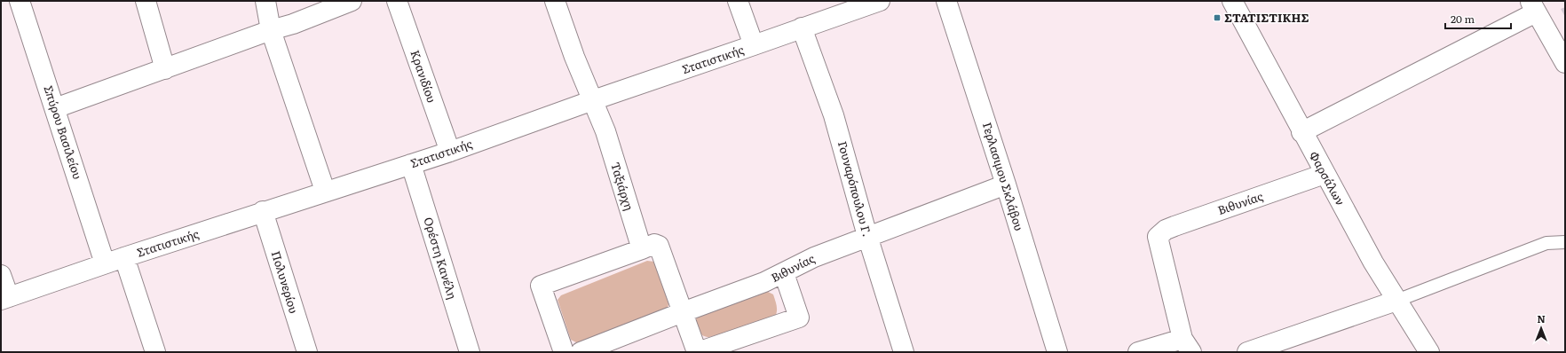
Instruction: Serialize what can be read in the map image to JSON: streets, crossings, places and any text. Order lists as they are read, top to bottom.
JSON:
{
  "streets": {
    "street": [
      "Στατιστικής",
      "Κρανιδίου",
      "Σπύρου Βασιλείου",
      "Γερλασιμου Σκλάβου",
      "Φαρσάλων",
      "Ταξιάρχη",
      "Γουναρόπουλου Γ.",
      "Βιθυνίας",
      "Ορέστη Κανέλη",
      "Πολυνερίου"
    ]
  },
  "crossings": [
    ["Στατιστικής", "Κρανιδίου"],
    ["Στατιστικής", "Σπύρου Βασιλείου"],
    ["Στατιστικής", "Ταξιάρχη"],
    ["Στατιστικής", "Γουναρόπουλου Γ."],
    ["Στατιστικής", "Ορέστη Κανέλη"],
    ["Στατιστικής", "Πολυνερίου"],
    ["Γερλασιμου Σκλάβου", "Βιθυνίας"],
    ["Φαρσάλων", "Βιθυνίας"],
    ["Γουναρόπουλου Γ.", "Βιθυνίας"]
  ],
  "places": {
    "transit": ["ΣΤΑΤΙΣΤΙΚΗΣ"]
  },
  "scale_bar": "20 m",
  "north": "top"
}
